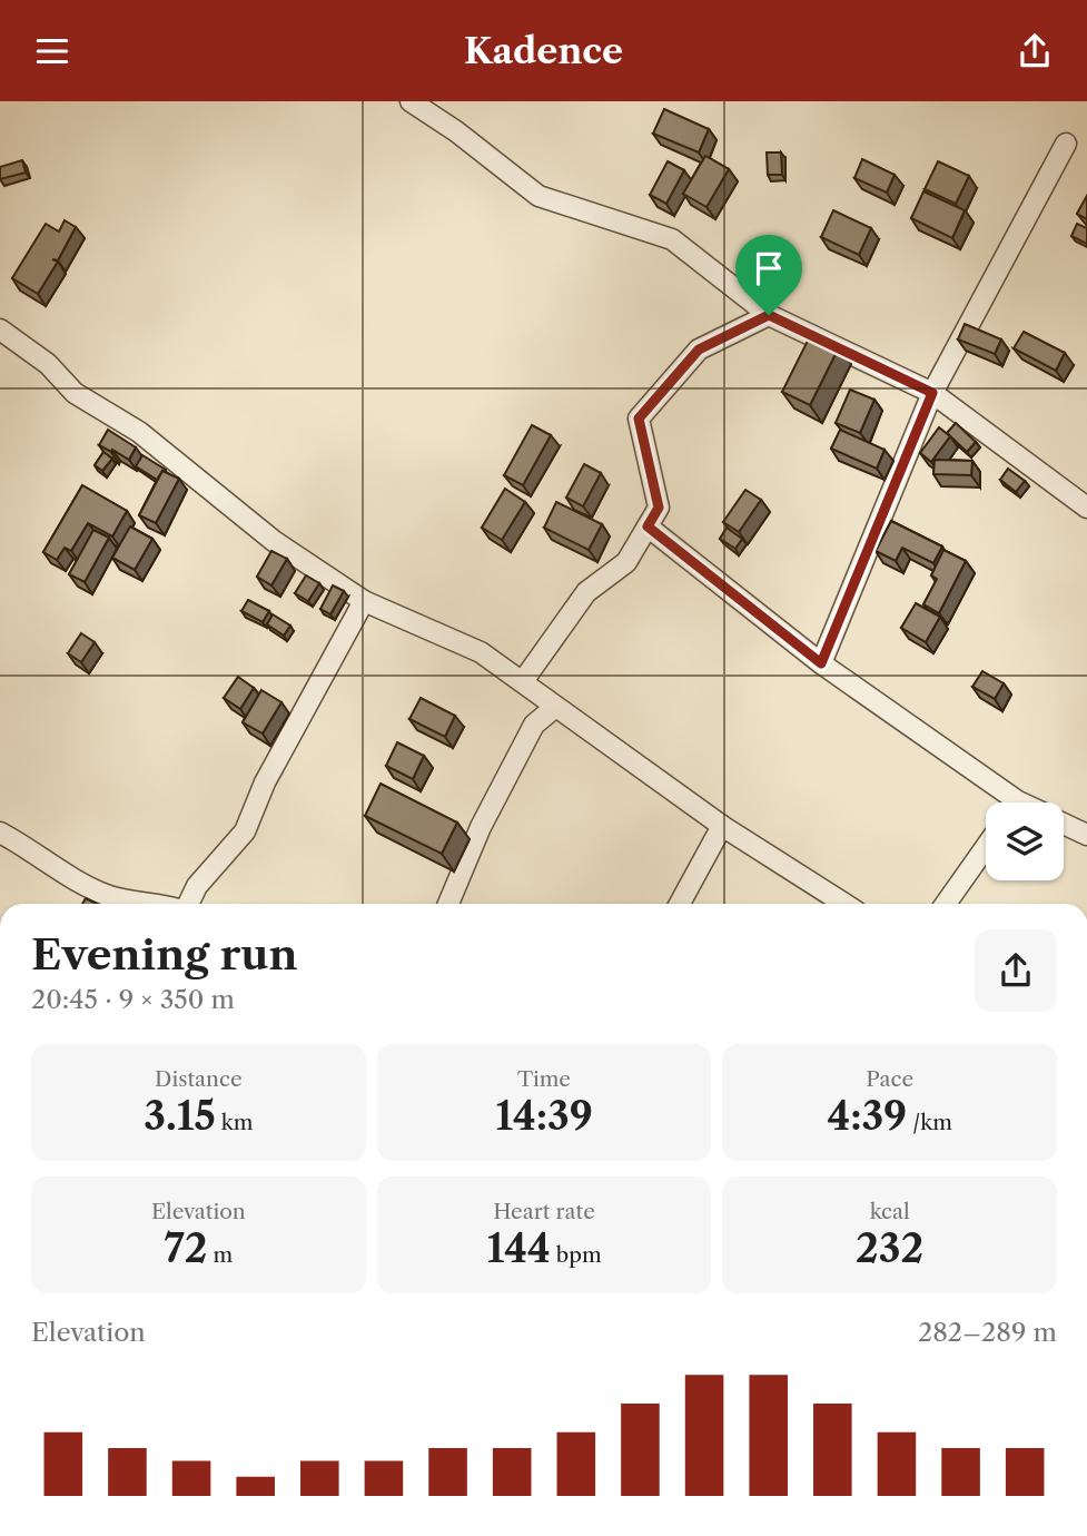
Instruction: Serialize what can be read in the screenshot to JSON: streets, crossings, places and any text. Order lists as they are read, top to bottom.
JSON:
{
  "page": {
    "header": "Kadence",
    "heading": ["Evening run", "20:45 · 9 × 350 m"],
    "stats": [
      ["Distance", "3.15 km"],
      ["Time", "14:39"],
      ["Pace", "4:39 /km"],
      ["Elevation", "72 m"],
      ["Heart rate", "144 bpm"],
      ["kcal", "232"]
    ],
    "chart": ["Elevation", "282–289 m"]
  }
}
